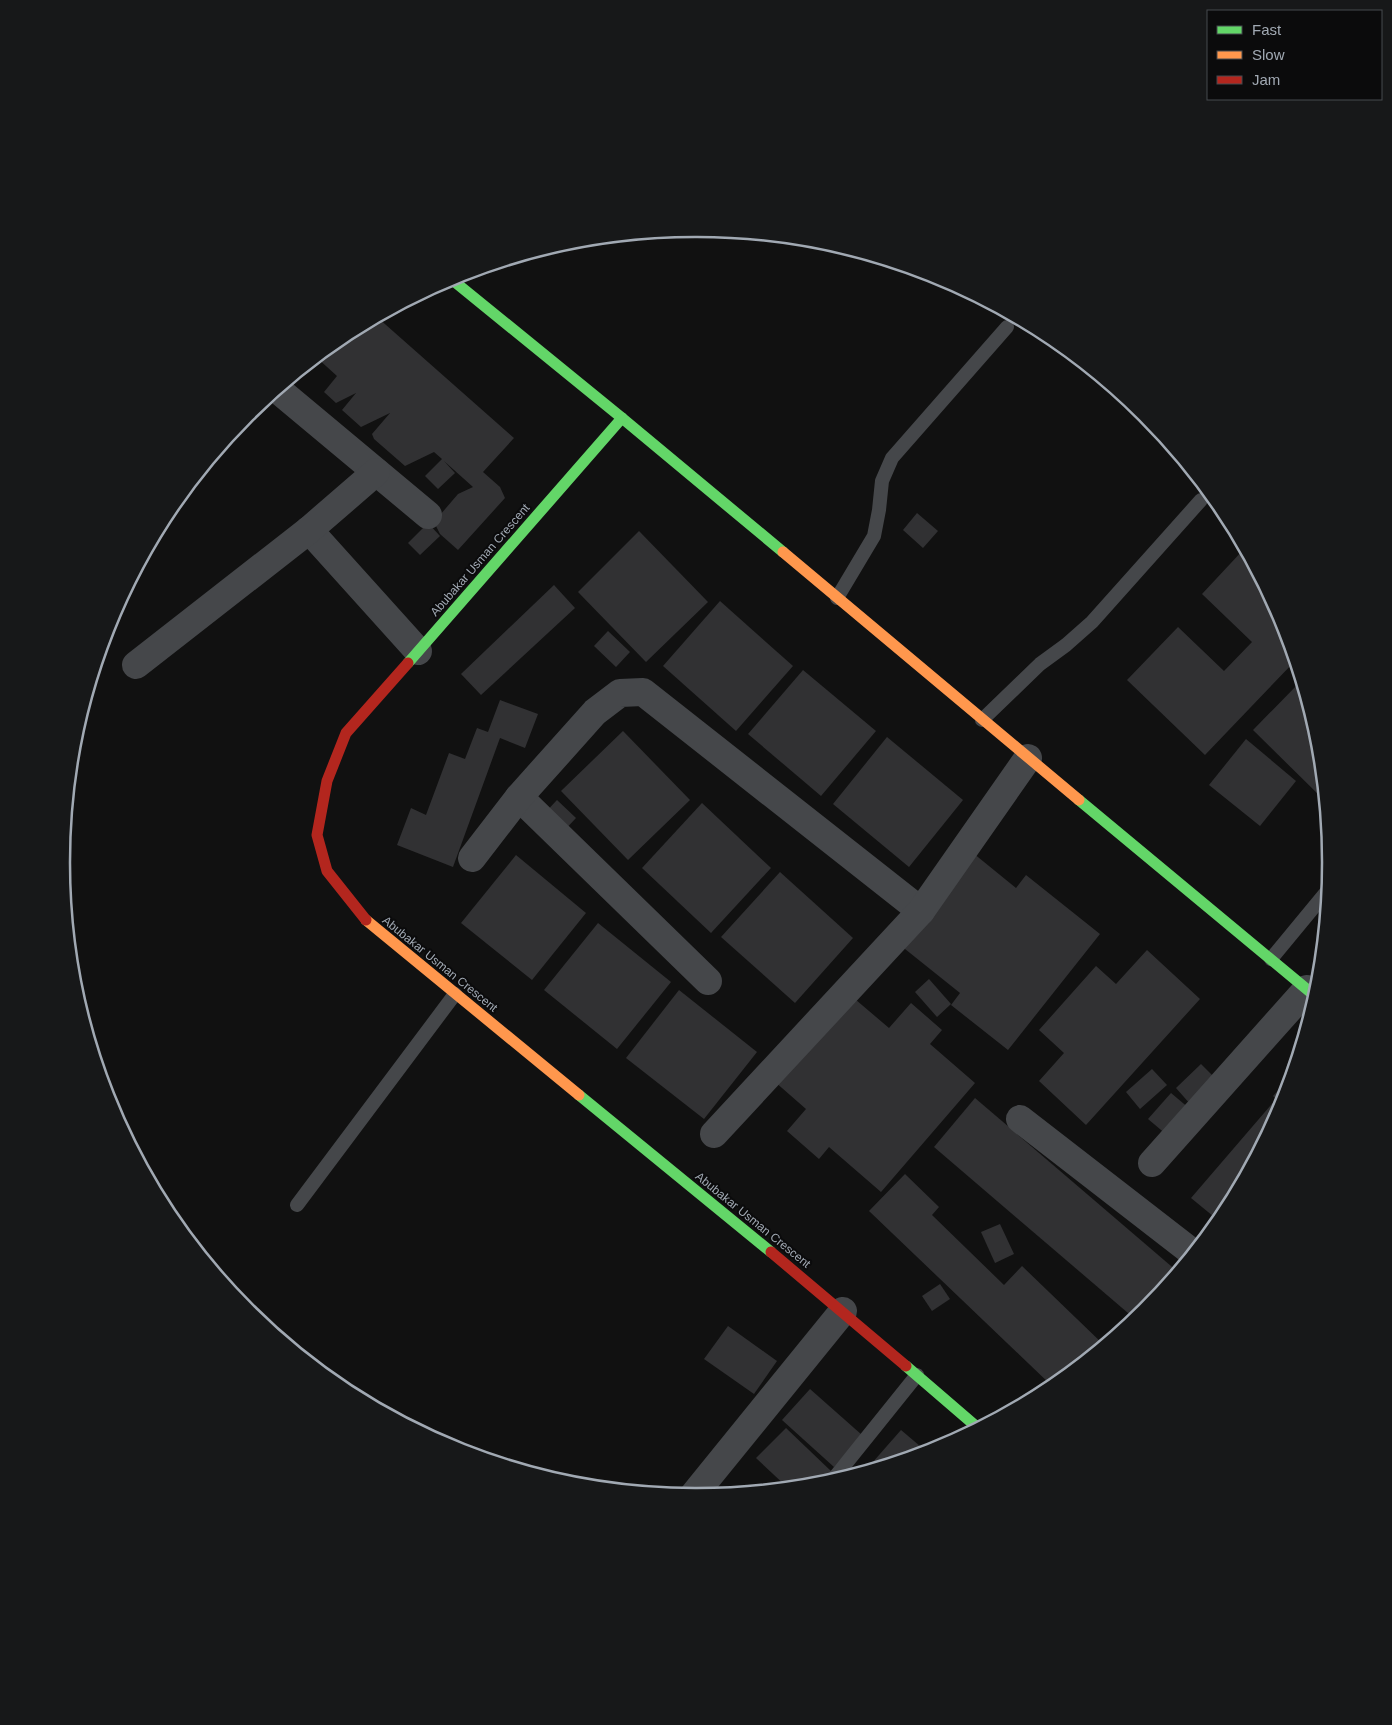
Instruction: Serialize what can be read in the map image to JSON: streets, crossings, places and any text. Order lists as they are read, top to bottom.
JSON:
{
  "streets": {
    "street": ["Abubakar Usman Crescent"]
  },
  "legend": ["Fast", "Slow", "Jam"]
}
